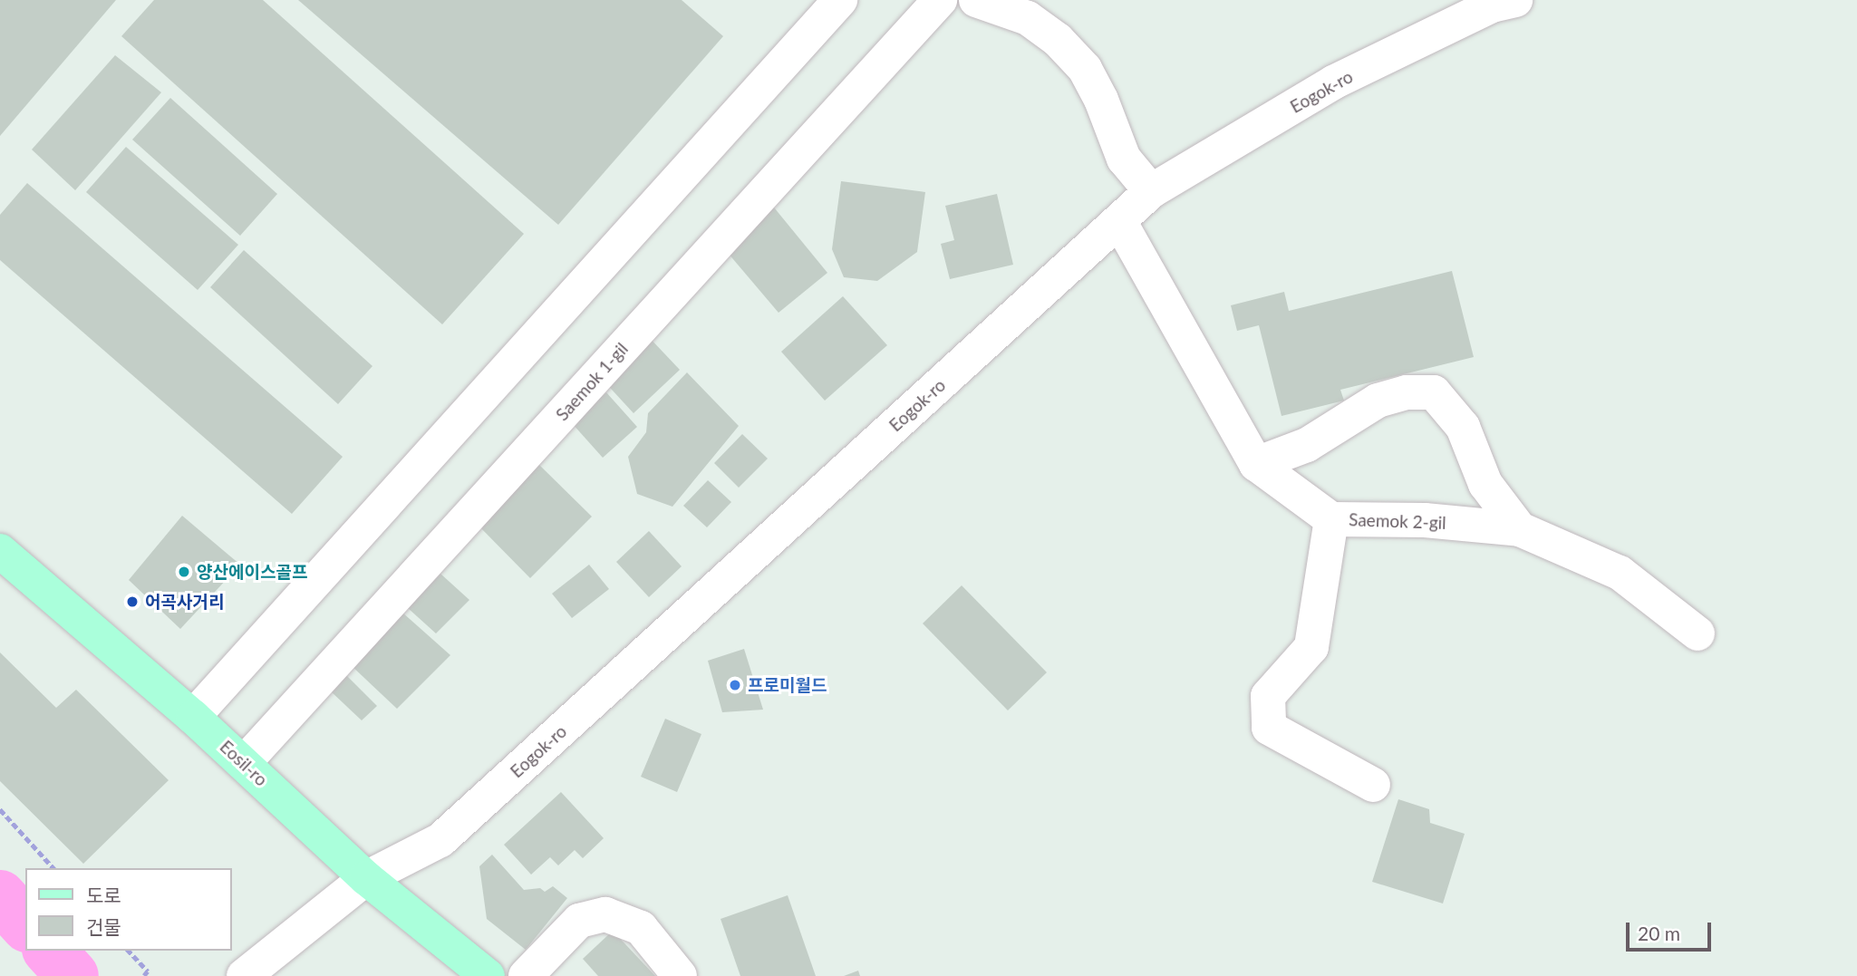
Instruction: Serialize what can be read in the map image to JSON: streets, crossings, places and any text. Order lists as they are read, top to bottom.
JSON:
{
  "streets": {
    "main road": ["Eosil-ro"],
    "street": ["Eogok-ro", "Saemok 1-gil", "Saemok 2-gil"]
  },
  "crossings": [
    ["Eogok-ro", "Saemok 2-gil"],
    ["Eogok-ro", "Eosil-ro"],
    ["Saemok 1-gil", "Eosil-ro"]
  ],
  "places": ["양산에이스골프", "어곡사거리", "프로미월드"],
  "legend": ["도로", "건물"],
  "scale_bar": "20 m"
}
